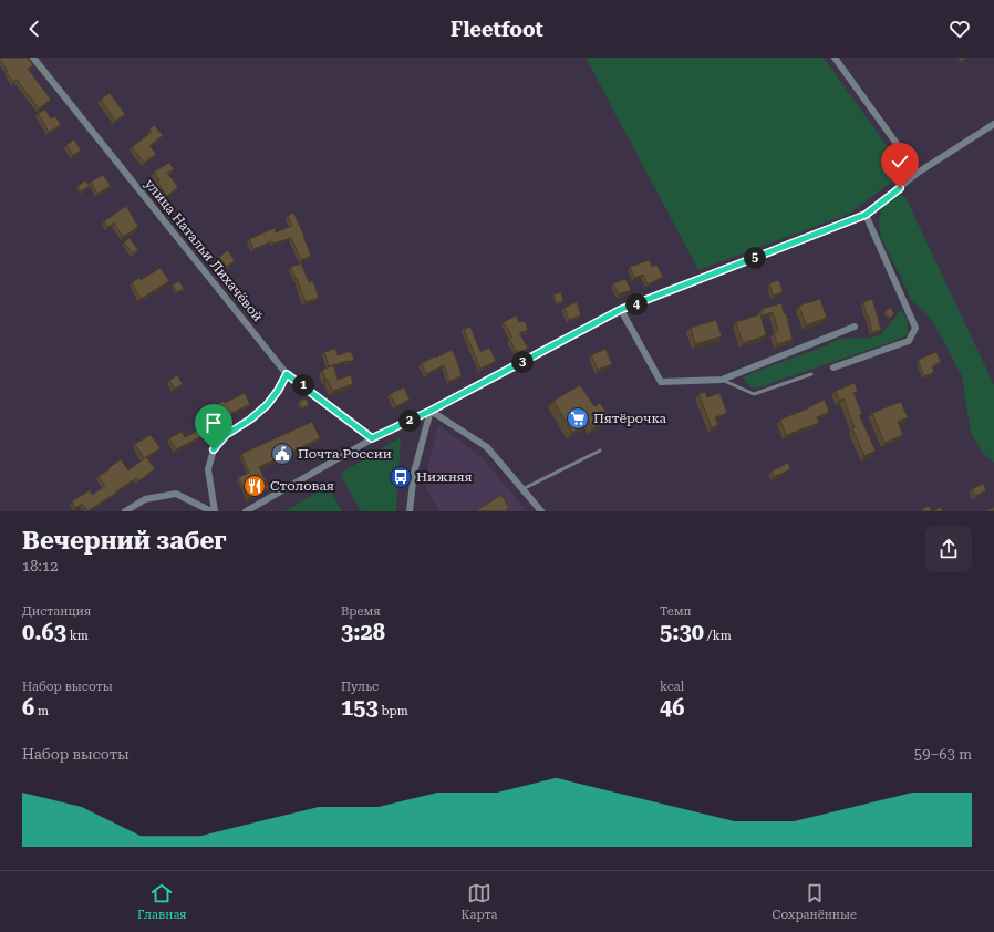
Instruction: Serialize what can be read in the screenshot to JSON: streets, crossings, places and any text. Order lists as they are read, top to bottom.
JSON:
{
  "streets": {
    "street": ["улица Натальи Лихачёвой"]
  },
  "places": {
    "supermarket": ["Пятёрочка"],
    "public building": ["Почта России"],
    "bus stop": ["Нижняя"],
    "restaurant": ["Столовая"]
  },
  "page": {
    "header": "Fleetfoot",
    "pins": [
      "5",
      "4",
      "3",
      "1",
      "2"
    ],
    "heading": ["Вечерний забег", "18:12"],
    "stats": [
      ["Дистанция", "0.63 km"],
      ["Время", "3:28"],
      ["Темп", "5:30 /km"],
      ["Набор высоты", "6 m"],
      ["Пульс", "153 bpm"],
      ["kcal", "46"]
    ],
    "chart": ["Набор высоты", "59–63 m"],
    "tabs": ["Главная", "Карта", "Сохранённые"]
  }
}
